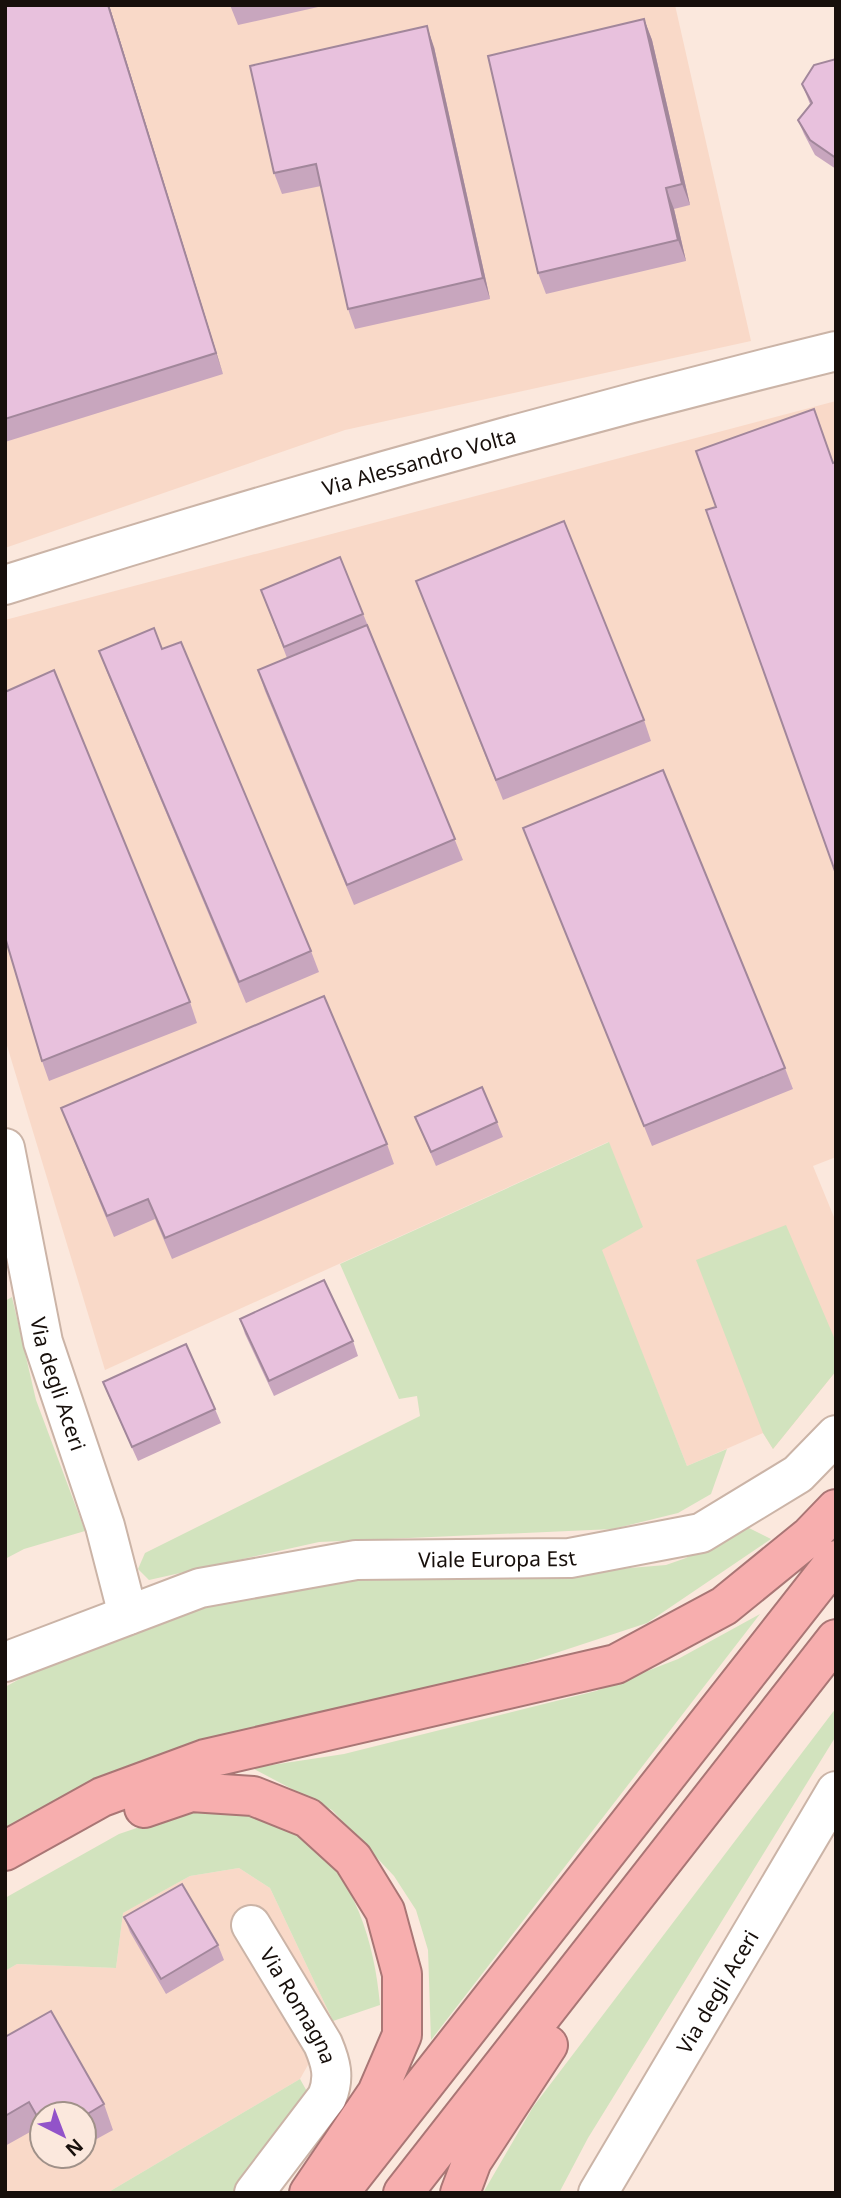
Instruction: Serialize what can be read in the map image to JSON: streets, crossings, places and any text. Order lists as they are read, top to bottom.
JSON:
{
  "streets": {
    "street": [
      "Via Alessandro Volta",
      "Via degli Aceri",
      "Viale Europa Est",
      "Via Romagna"
    ]
  },
  "crossings": [
    ["Via degli Aceri", "Viale Europa Est"]
  ],
  "north": "bottom right"
}
